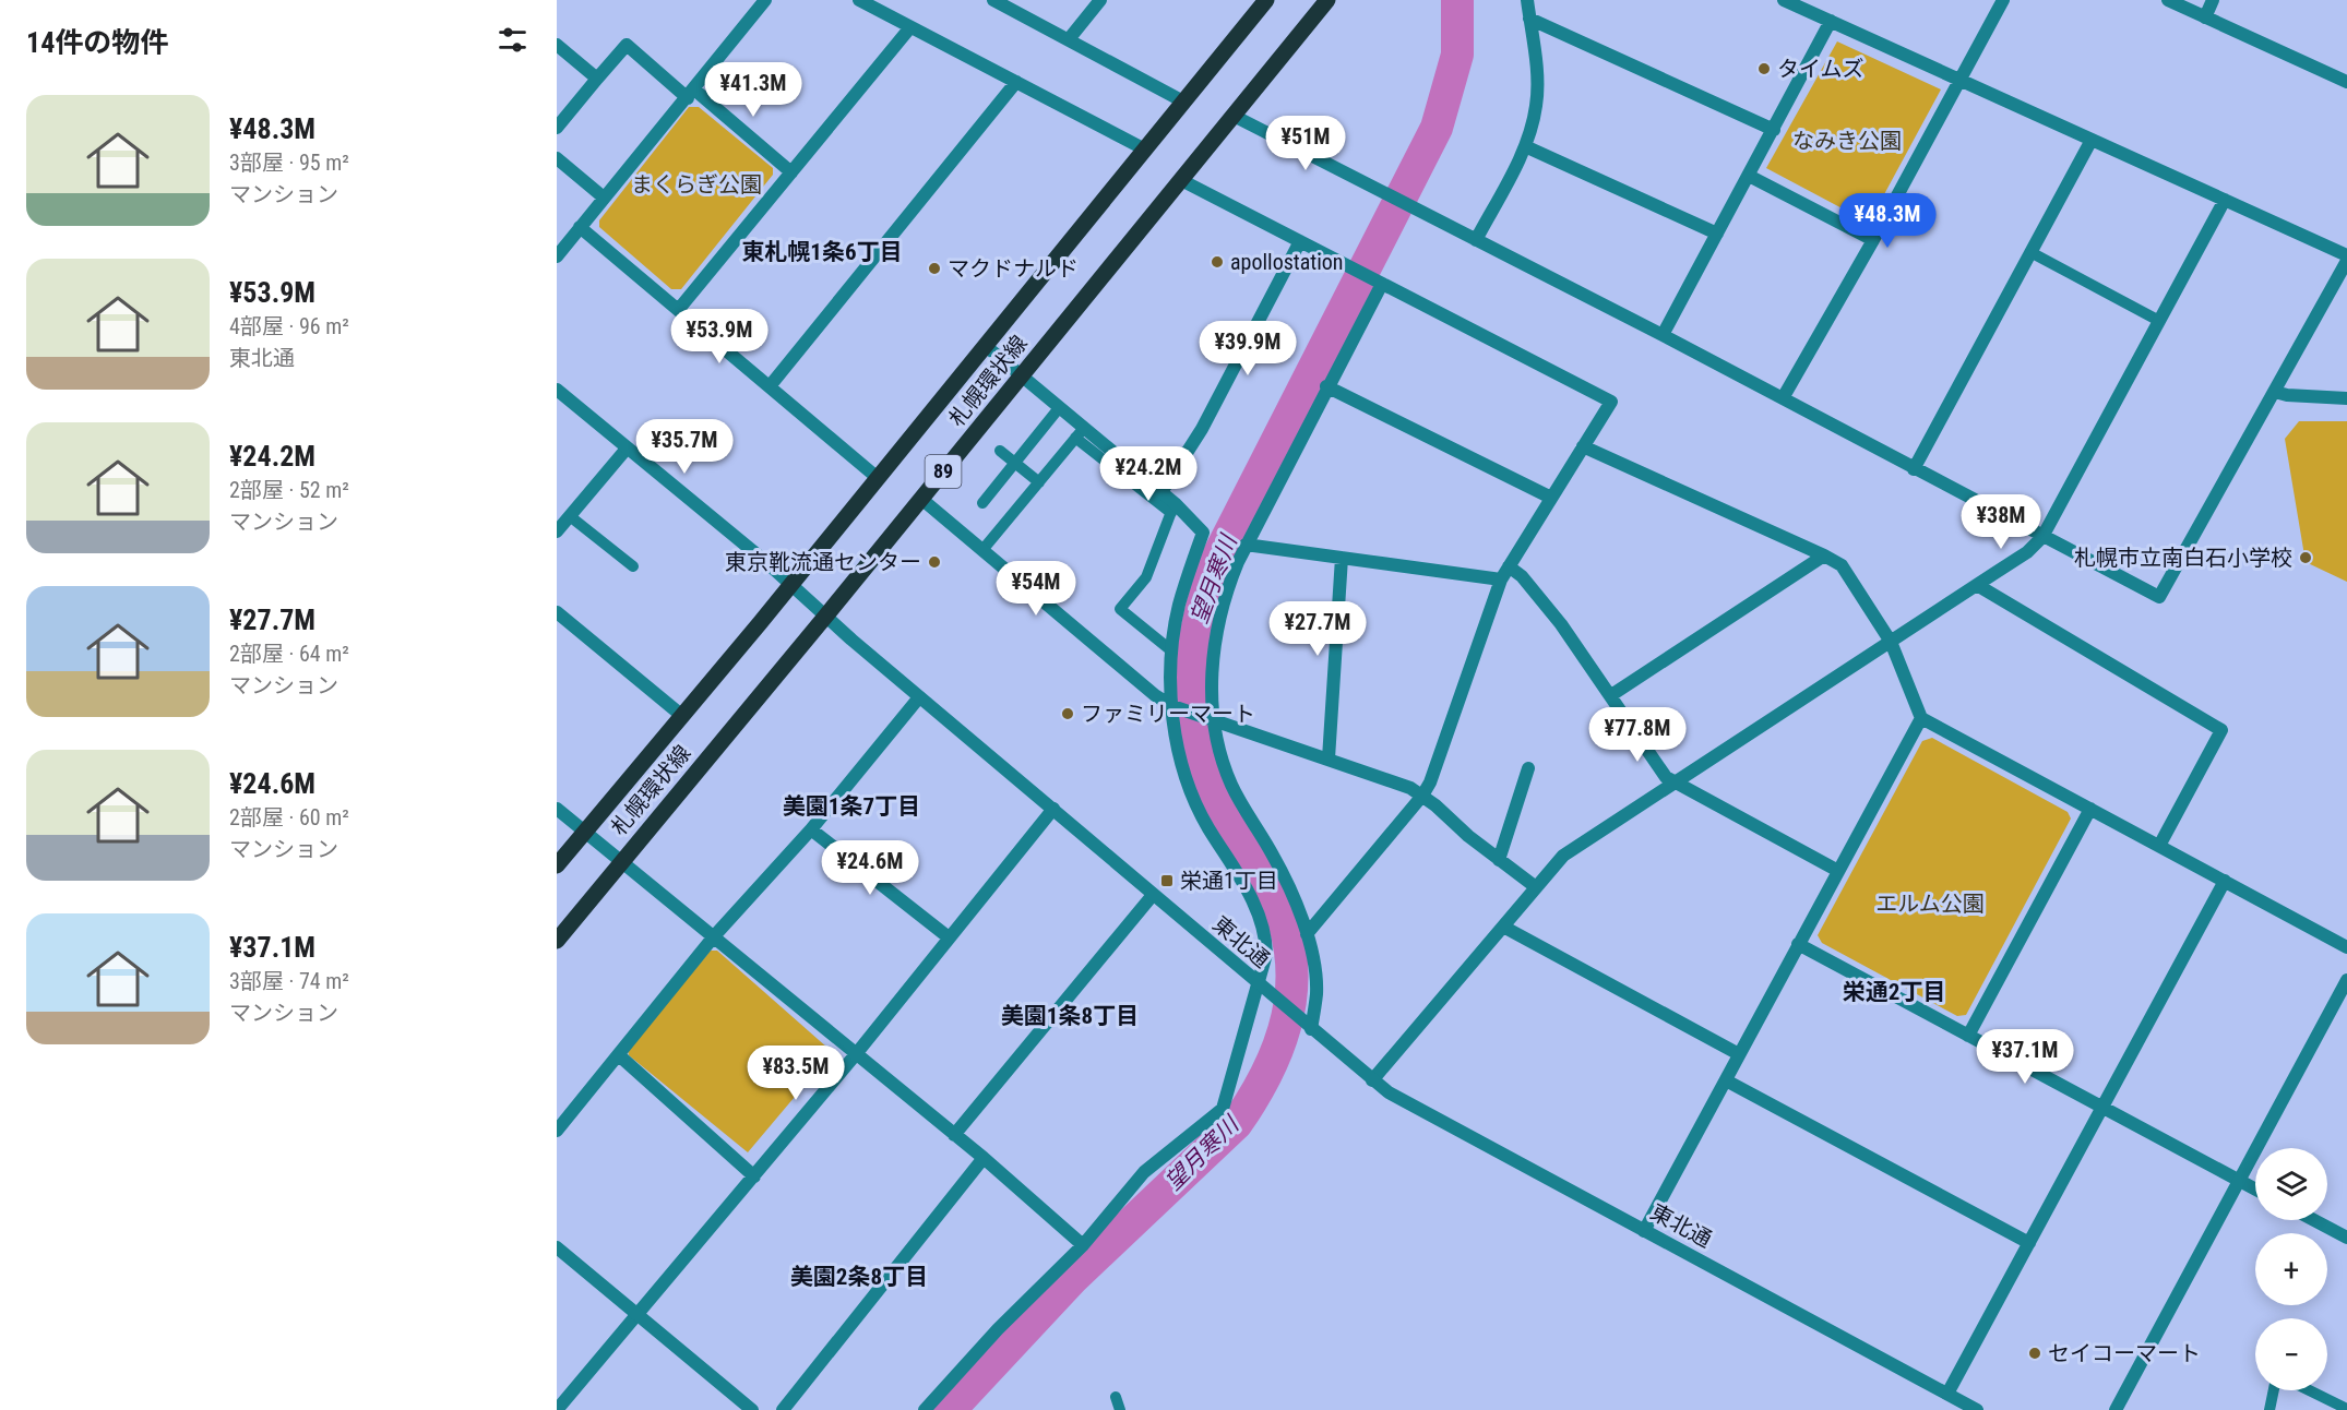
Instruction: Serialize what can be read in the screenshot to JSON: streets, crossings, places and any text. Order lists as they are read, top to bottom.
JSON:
{
  "streets": {
    "main road": ["札幌環状線", "89"],
    "street": ["東北通"]
  },
  "crossings": [
    ["札幌環状線", "東北通"]
  ],
  "districts": [
    "東札幌1条6丁目",
    "美園1条7丁目",
    "栄通2丁目",
    "美園1条8丁目",
    "美園2条8丁目"
  ],
  "water": ["望月寒川"],
  "parks": ["なみき公園", "まくらぎ公園", "エルム公園"],
  "places": {
    "other": [
      "タイムズ",
      "apollostation",
      "マクドナルド",
      "札幌市立南白石小学校",
      "東京靴流通センター",
      "ファミリーマート",
      "セイコーマート"
    ],
    "transit": ["栄通1丁目"]
  },
  "page": {
    "heading": "14件の物件",
    "price": [
      "¥41.3M",
      "¥51M",
      "¥48.3M",
      "¥53.9M",
      "¥39.9M",
      "¥35.7M",
      "¥24.2M",
      "¥38M",
      "¥54M",
      "¥27.7M",
      "¥77.8M",
      "¥24.6M",
      "¥37.1M",
      "¥83.5M"
    ],
    "list": [
      {
        "name": "¥48.3M",
        "note": "3部屋 · 95 m² · マンション"
      },
      {
        "name": "¥53.9M",
        "note": "4部屋 · 96 m² · 東北通"
      },
      {
        "name": "¥24.2M",
        "note": "2部屋 · 52 m² · マンション"
      },
      {
        "name": "¥27.7M",
        "note": "2部屋 · 64 m² · マンション"
      },
      {
        "name": "¥24.6M",
        "note": "2部屋 · 60 m² · マンション"
      },
      {
        "name": "¥37.1M",
        "note": "3部屋 · 74 m² · マンション"
      }
    ],
    "map_buttons": ["+", "−"]
  }
}
